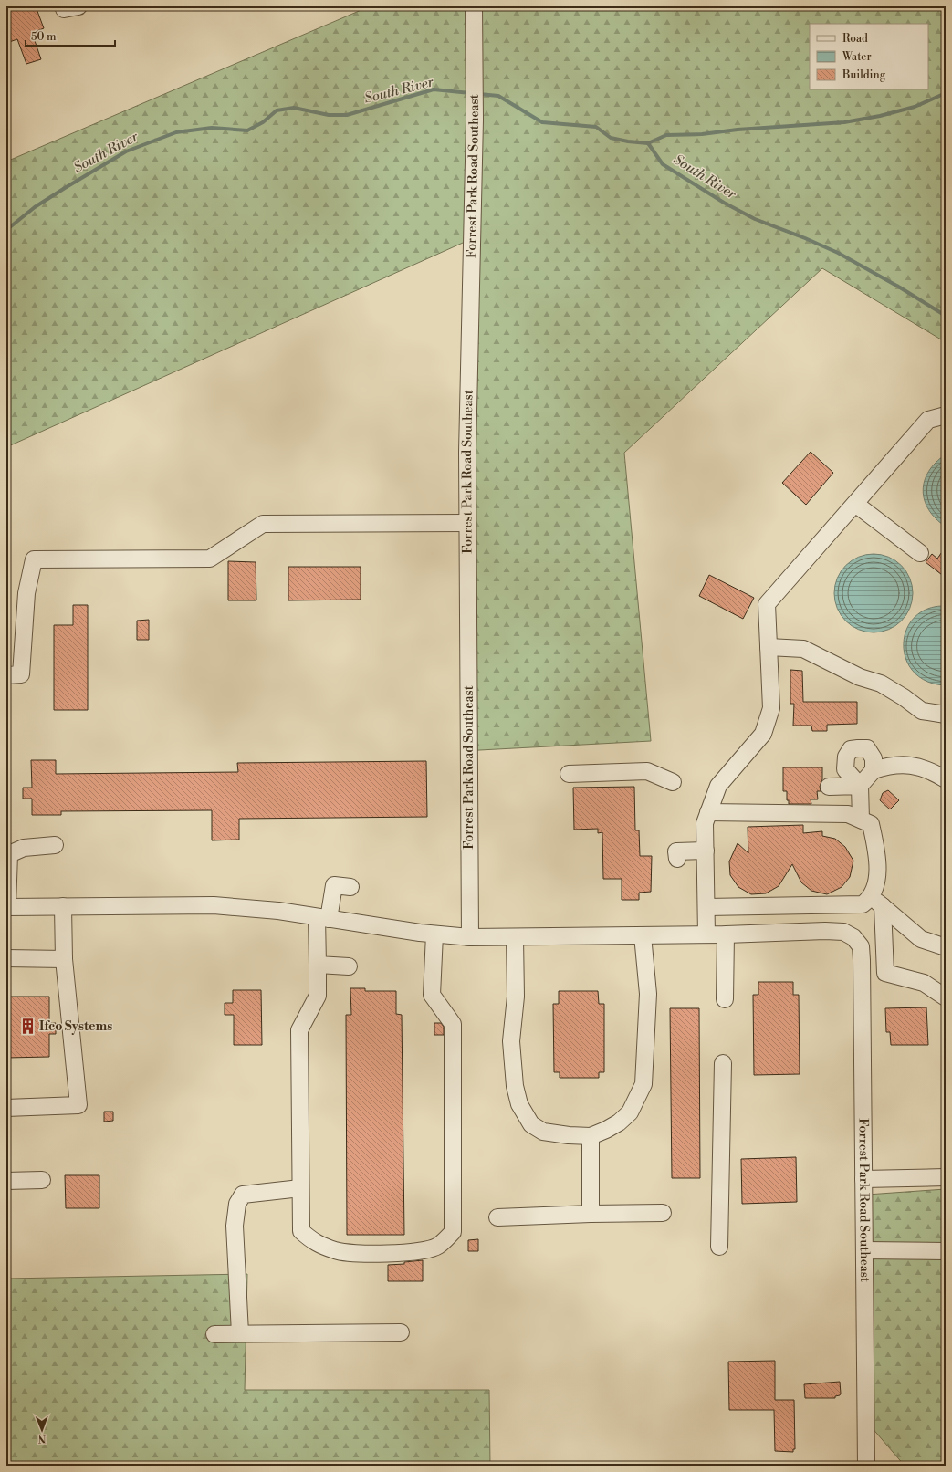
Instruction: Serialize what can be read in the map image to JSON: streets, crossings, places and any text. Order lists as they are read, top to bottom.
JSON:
{
  "streets": {
    "street": ["Forrest Park Road Southeast"]
  },
  "water": ["South River"],
  "places": {
    "building": ["Ifco Systems"]
  },
  "legend": ["Road", "Water", "Building"],
  "scale_bar": "50 m",
  "north": "bottom"
}
